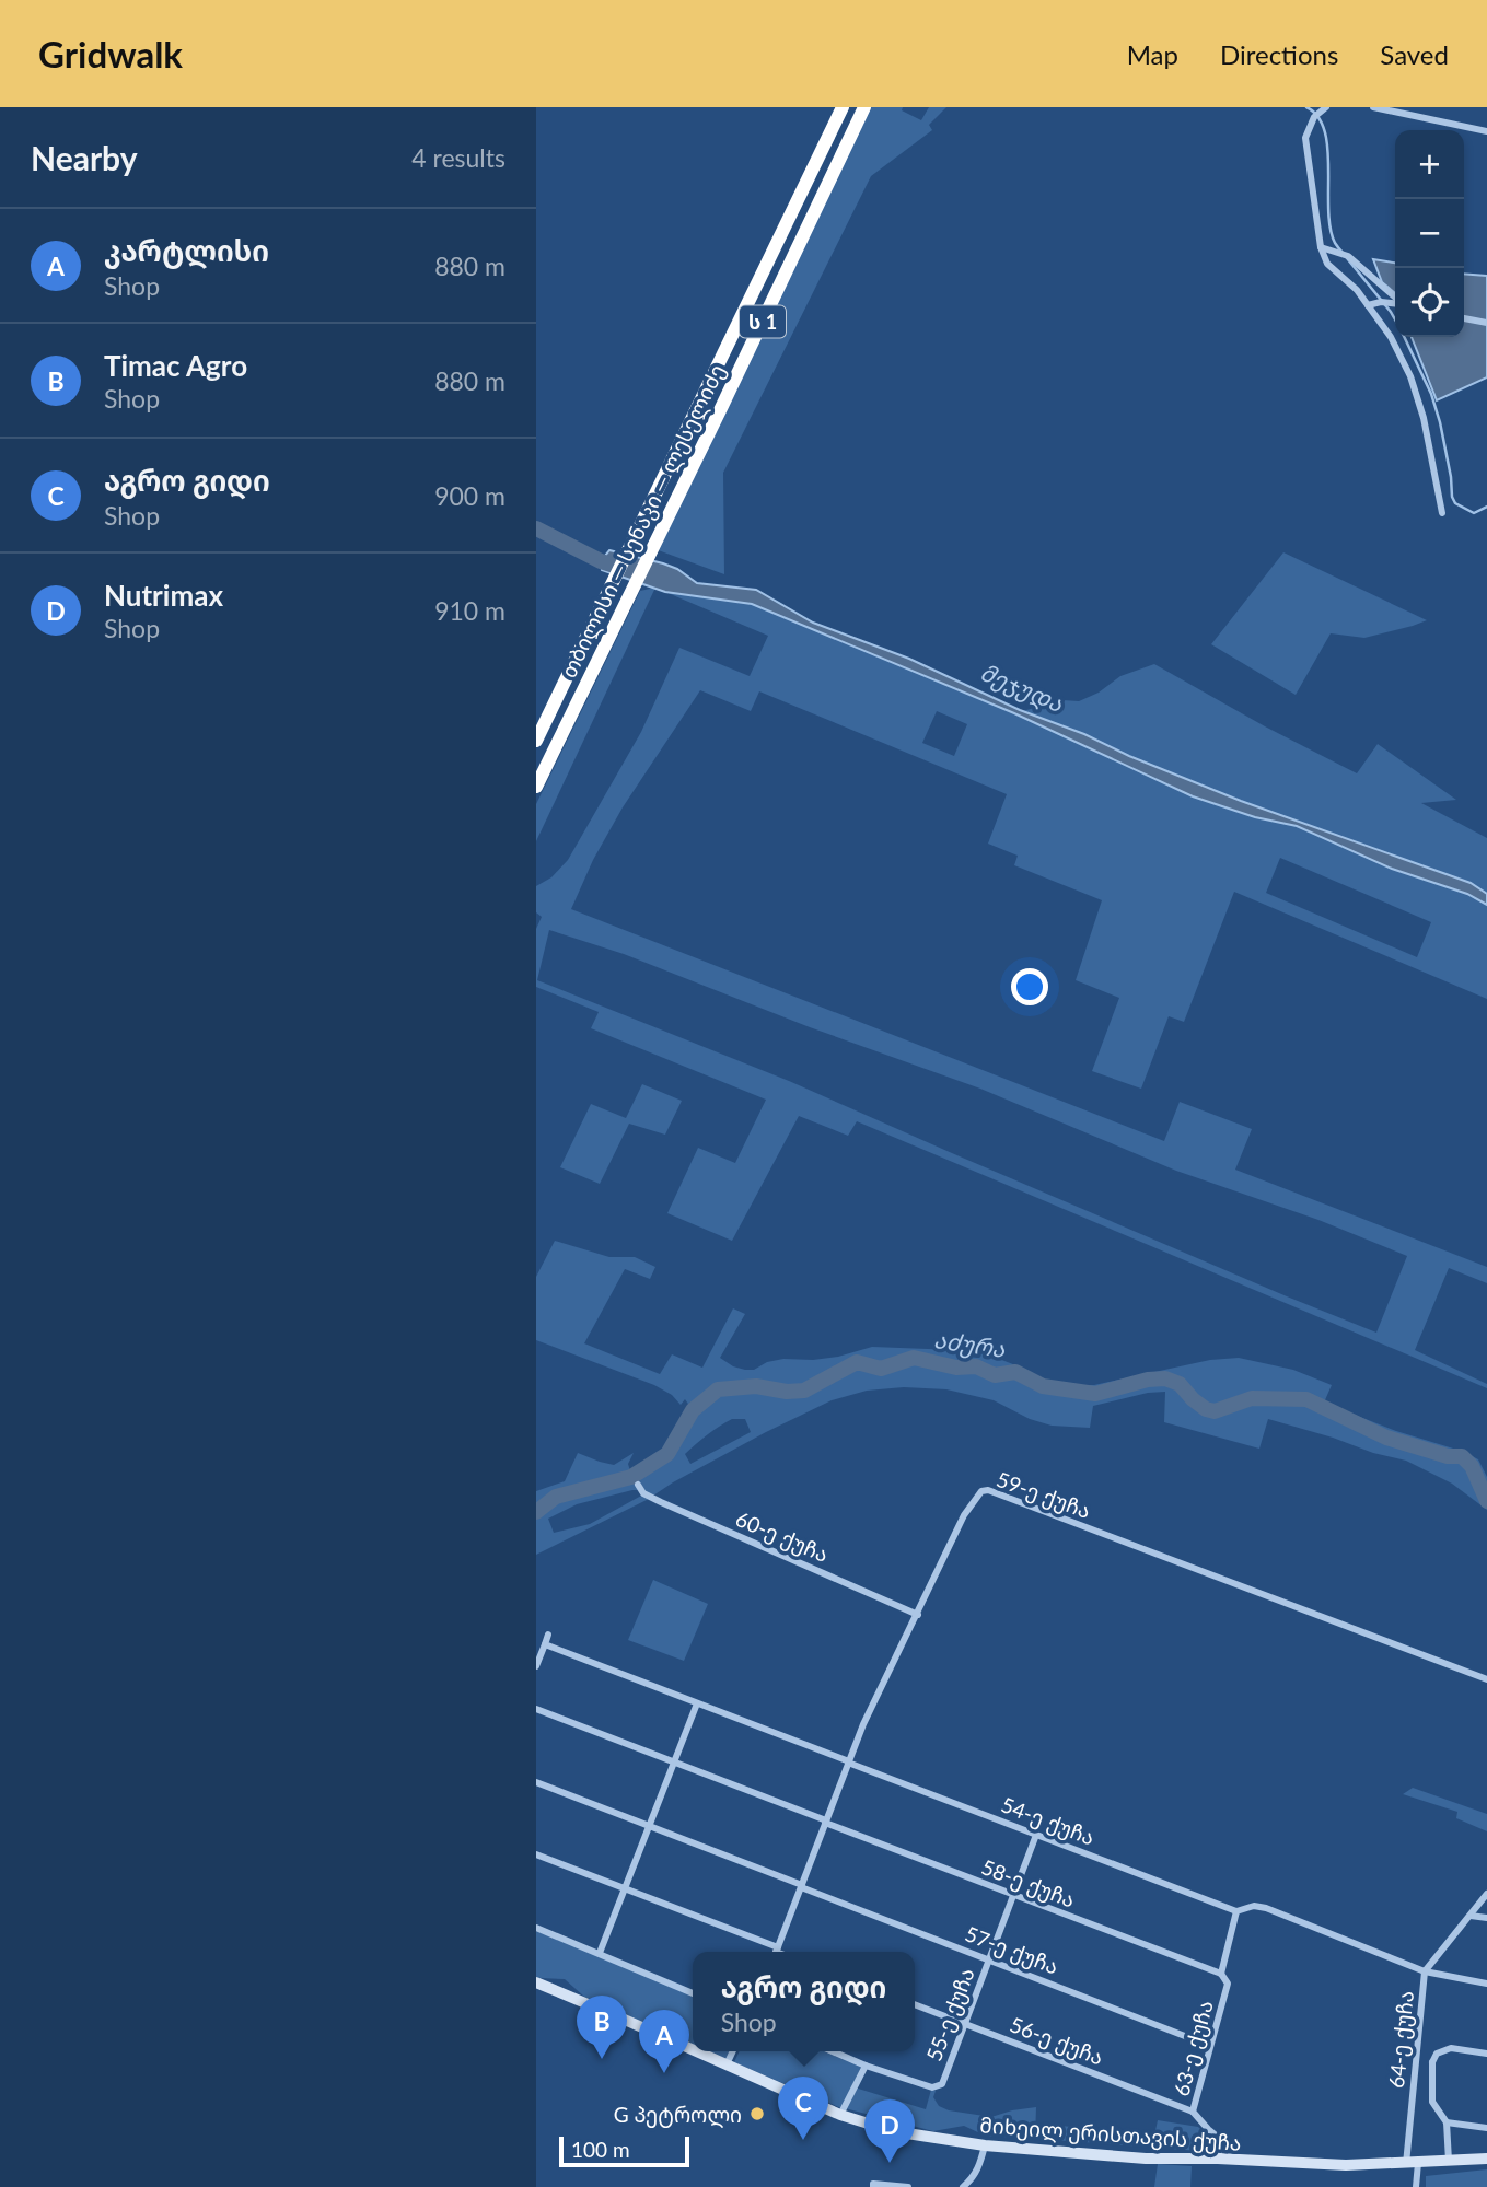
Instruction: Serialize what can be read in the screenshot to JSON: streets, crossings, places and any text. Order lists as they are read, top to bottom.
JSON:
{
  "streets": {
    "highway": ["ს 1", "თბილისი — სენაკი — ლესელიძე"],
    "main road": ["მიხეილ ერისთავის ქუჩა"],
    "street": [
      "59-ე ქუჩა",
      "60-ე ქუჩა",
      "54-ე ქუჩა",
      "58-ე ქუჩა",
      "57-ე ქუჩა",
      "55-ე ქუჩა",
      "64-ე ქუჩა",
      "56-ე ქუჩა",
      "63-ე ქუჩა"
    ]
  },
  "crossings": [
    ["59-ე ქუჩა", "60-ე ქუჩა"],
    ["59-ე ქუჩა", "54-ე ქუჩა"],
    ["59-ე ქუჩა", "58-ე ქუჩა"],
    ["59-ე ქუჩა", "57-ე ქუჩა"],
    ["54-ე ქუჩა", "55-ე ქუჩა"],
    ["54-ე ქუჩა", "63-ე ქუჩა"],
    ["58-ე ქუჩა", "55-ე ქუჩა"],
    ["58-ე ქუჩა", "63-ე ქუჩა"],
    ["57-ე ქუჩა", "55-ე ქუჩა"],
    ["57-ე ქუჩა", "63-ე ქუჩა"],
    ["55-ე ქუჩა", "56-ე ქუჩა"],
    ["64-ე ქუჩა", "მიხეილ ერისთავის ქუჩა"],
    ["56-ე ქუჩა", "63-ე ქუჩა"],
    ["63-ე ქუჩა", "მიხეილ ერისთავის ქუჩა"]
  ],
  "water": ["მეჯუდა", "აძურა"],
  "places": ["G პეტროლი"],
  "scale_bar": "100 m",
  "page": {
    "header": "Gridwalk",
    "nav": ["Map", "Directions", "Saved"],
    "heading": ["Nearby", "4 results"],
    "map_buttons": ["+", "−"],
    "list": [
      {
        "mark": "A",
        "name": "კარტლისი",
        "note": "Shop",
        "value": "880 m"
      },
      {
        "mark": "B",
        "name": "Timac Agro",
        "note": "Shop",
        "value": "880 m"
      },
      {
        "mark": "C",
        "name": "აგრო გიდი",
        "note": "Shop",
        "value": "900 m"
      },
      {
        "mark": "D",
        "name": "Nutrimax",
        "note": "Shop",
        "value": "910 m"
      }
    ],
    "popup": ["აგრო გიდი", "Shop"],
    "pins": [
      "B",
      "A",
      "C",
      "D"
    ],
    "scale": "100 m"
  }
}
